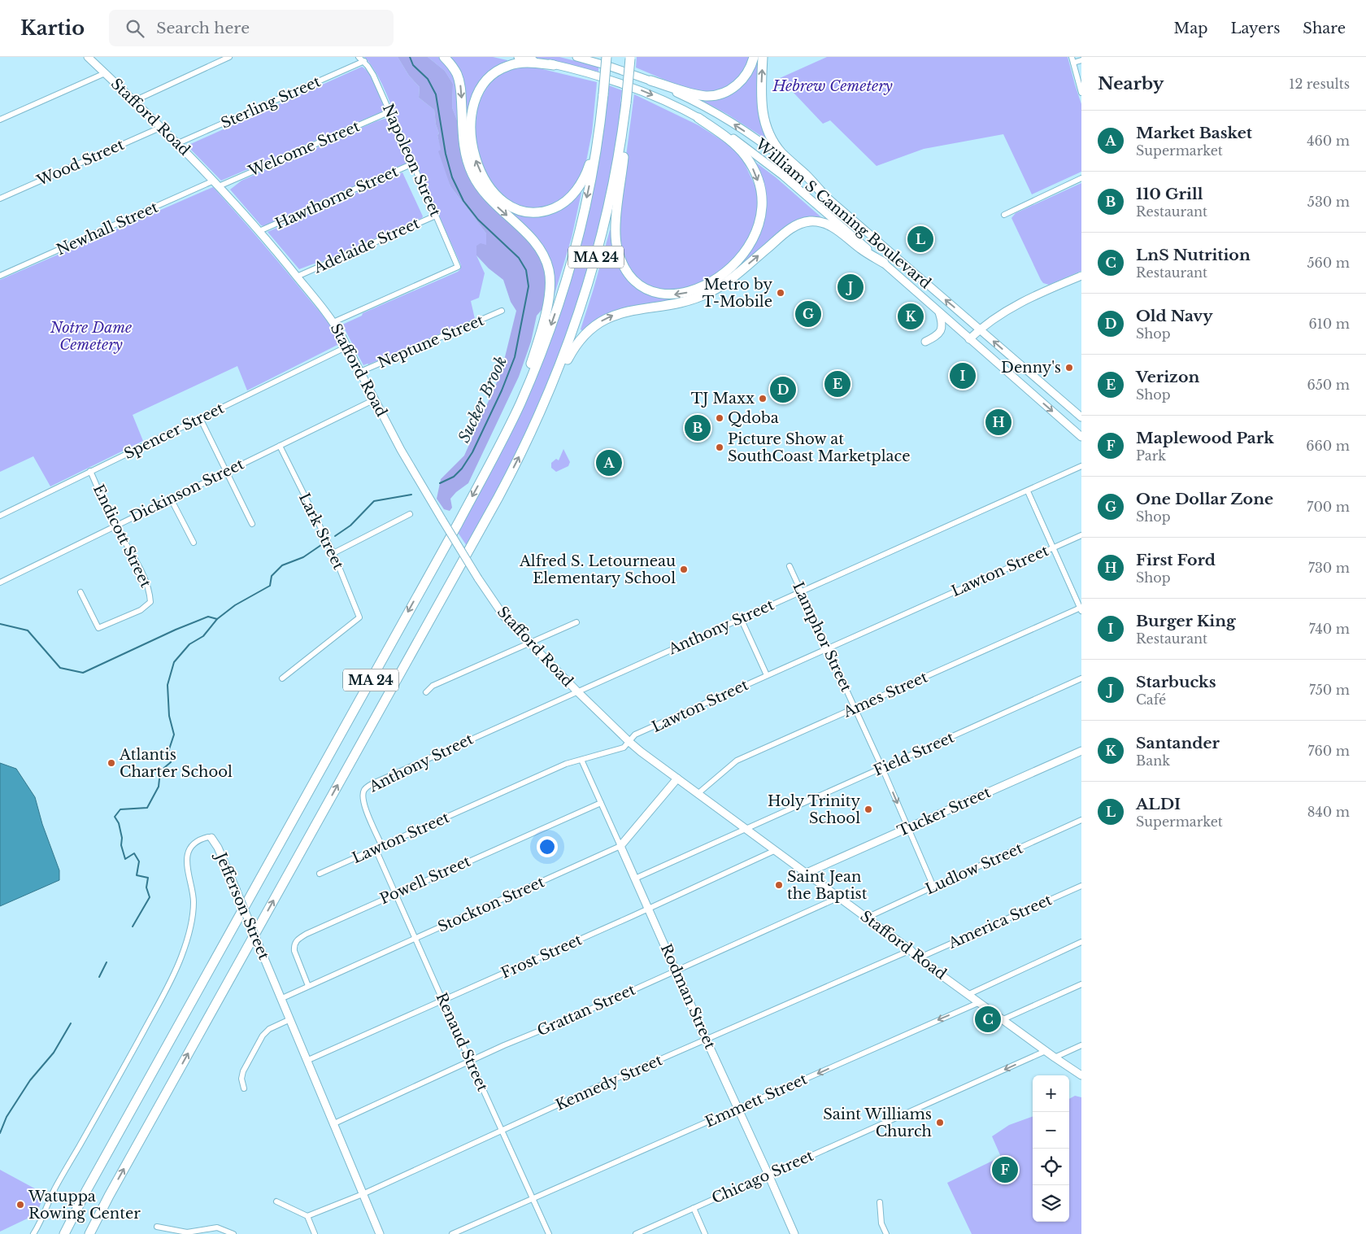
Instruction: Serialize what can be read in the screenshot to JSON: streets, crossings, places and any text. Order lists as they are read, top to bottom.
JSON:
{
  "streets": {
    "highway": ["MA 24"],
    "street": [
      "Sterling Street",
      "Stafford Road",
      "Welcome Street",
      "Napoleon Street",
      "Wood Street",
      "Hawthorne Street",
      "William S Canning Boulevard",
      "Newhall Street",
      "Adelaide Street",
      "Neptune Street",
      "Spencer Street",
      "Dickinson Street",
      "Lark Street",
      "Endicott Street",
      "Lawton Street",
      "Anthony Street",
      "Lamphor Street",
      "Ames Street",
      "Field Street",
      "Tucker Street",
      "Ludlow Street",
      "Powell Street",
      "Stockton Street",
      "Jefferson Street",
      "America Street",
      "Frost Street",
      "Rodman Street",
      "Grattan Street",
      "Renaud Street",
      "Kennedy Street",
      "Emmett Street",
      "Chicago Street"
    ]
  },
  "crossings": [
    ["Sterling Street", "Stafford Road"],
    ["Sterling Street", "Napoleon Street"],
    ["Stafford Road", "Welcome Street"],
    ["Stafford Road", "Napoleon Street"],
    ["Stafford Road", "Wood Street"],
    ["Stafford Road", "Hawthorne Street"],
    ["Stafford Road", "Newhall Street"],
    ["Stafford Road", "Adelaide Street"],
    ["Stafford Road", "Neptune Street"],
    ["Stafford Road", "Spencer Street"],
    ["Stafford Road", "Dickinson Street"],
    ["Stafford Road", "Lawton Street"],
    ["Stafford Road", "Anthony Street"],
    ["Stafford Road", "Ames Street"],
    ["Stafford Road", "Field Street"],
    ["Stafford Road", "Tucker Street"],
    ["Stafford Road", "Ludlow Street"],
    ["Stafford Road", "Stockton Street"],
    ["Stafford Road", "America Street"],
    ["Stafford Road", "Frost Street"],
    ["Stafford Road", "Grattan Street"],
    ["Stafford Road", "Kennedy Street"],
    ["Stafford Road", "Emmett Street"],
    ["Stafford Road", "Chicago Street"],
    ["Welcome Street", "Napoleon Street"],
    ["Welcome Street", "Newhall Street"],
    ["Napoleon Street", "Hawthorne Street"],
    ["Napoleon Street", "Adelaide Street"],
    ["Spencer Street", "Endicott Street"],
    ["Dickinson Street", "Lark Street"],
    ["Dickinson Street", "Endicott Street"],
    ["Lawton Street", "Anthony Street"],
    ["Lawton Street", "Lamphor Street"],
    ["Lawton Street", "Rodman Street"],
    ["Lawton Street", "Renaud Street"],
    ["Anthony Street", "Lamphor Street"],
    ["Lamphor Street", "Ames Street"],
    ["Lamphor Street", "Field Street"],
    ["Lamphor Street", "Tucker Street"],
    ["Lamphor Street", "Ludlow Street"],
    ["Field Street", "Rodman Street"],
    ["Powell Street", "Stockton Street"],
    ["Powell Street", "Rodman Street"],
    ["Powell Street", "Renaud Street"],
    ["Stockton Street", "Jefferson Street"],
    ["Stockton Street", "Rodman Street"],
    ["Stockton Street", "Renaud Street"],
    ["Jefferson Street", "Frost Street"],
    ["Jefferson Street", "Grattan Street"],
    ["Jefferson Street", "Kennedy Street"],
    ["Frost Street", "Rodman Street"],
    ["Frost Street", "Renaud Street"],
    ["Rodman Street", "Grattan Street"],
    ["Rodman Street", "Kennedy Street"],
    ["Rodman Street", "Emmett Street"],
    ["Rodman Street", "Chicago Street"],
    ["Grattan Street", "Renaud Street"],
    ["Renaud Street", "Kennedy Street"],
    ["Renaud Street", "Emmett Street"]
  ],
  "one_way": ["Emmett Street", "Chicago Street"],
  "water": ["Sucker Brook"],
  "parks": ["Hebrew Cemetery", "Notre Dame Cemetery"],
  "places": [
    "Metro by T-Mobile",
    "Denny's",
    "TJ Maxx",
    "Qdoba",
    "Picture Show at SouthCoast Marketplace",
    "Alfred S. Letourneau Elementary School",
    "Atlantis Charter School",
    "Holy Trinity School",
    "Saint Jean the Baptist",
    "Saint Williams Church",
    "Watuppa Rowing Center"
  ],
  "page": {
    "header": "Kartio",
    "search": "Search here",
    "nav": ["Map", "Layers", "Share"],
    "heading": ["Nearby", "12 results"],
    "list": [
      {
        "mark": "A",
        "name": "Market Basket",
        "note": "Supermarket",
        "value": "460 m"
      },
      {
        "mark": "B",
        "name": "110 Grill",
        "note": "Restaurant",
        "value": "530 m"
      },
      {
        "mark": "C",
        "name": "LnS Nutrition",
        "note": "Restaurant",
        "value": "560 m"
      },
      {
        "mark": "D",
        "name": "Old Navy",
        "note": "Shop",
        "value": "610 m"
      },
      {
        "mark": "E",
        "name": "Verizon",
        "note": "Shop",
        "value": "650 m"
      },
      {
        "mark": "F",
        "name": "Maplewood Park",
        "note": "Park",
        "value": "660 m"
      },
      {
        "mark": "G",
        "name": "One Dollar Zone",
        "note": "Shop",
        "value": "700 m"
      },
      {
        "mark": "H",
        "name": "First Ford",
        "note": "Shop",
        "value": "730 m"
      },
      {
        "mark": "I",
        "name": "Burger King",
        "note": "Restaurant",
        "value": "740 m"
      },
      {
        "mark": "J",
        "name": "Starbucks",
        "note": "Café",
        "value": "750 m"
      },
      {
        "mark": "K",
        "name": "Santander",
        "note": "Bank",
        "value": "760 m"
      },
      {
        "mark": "L",
        "name": "ALDI",
        "note": "Supermarket",
        "value": "840 m"
      }
    ],
    "pins": [
      "L",
      "J",
      "G",
      "K",
      "I",
      "E",
      "D",
      "H",
      "B",
      "A",
      "C",
      "F"
    ],
    "map_buttons": ["+", "−"]
  }
}
